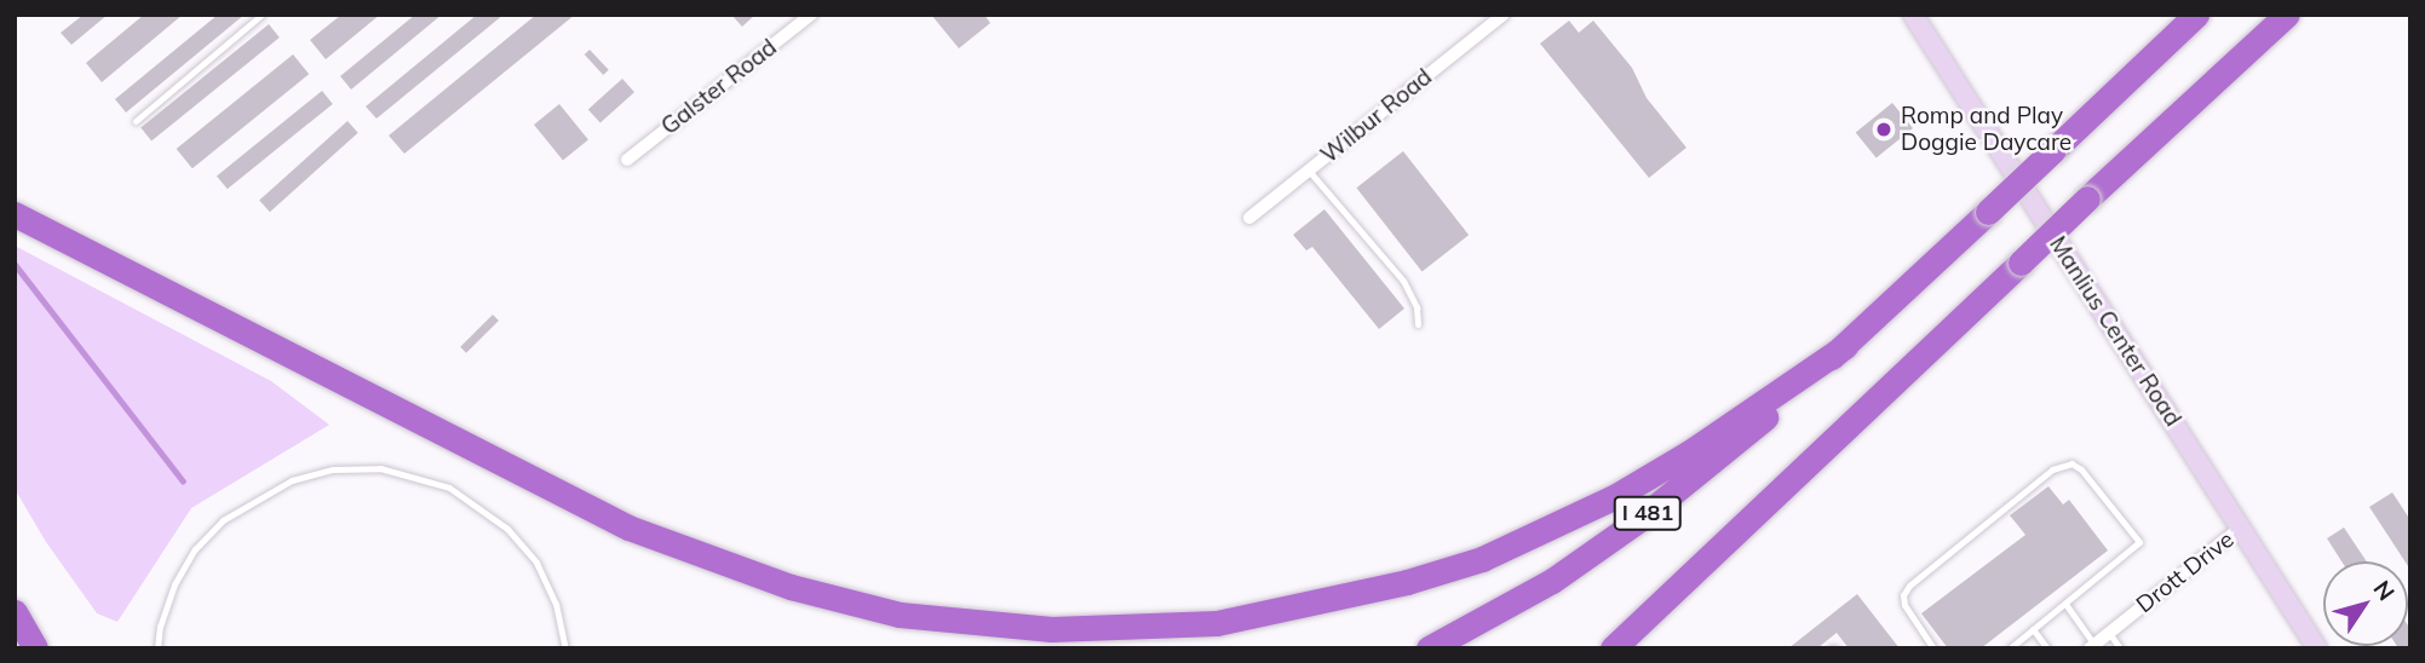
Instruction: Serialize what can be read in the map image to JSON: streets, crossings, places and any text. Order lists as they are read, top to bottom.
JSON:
{
  "streets": {
    "highway": ["I 481"],
    "main road": ["Manlius Center Road"],
    "street": ["Galster Road", "Wilbur Road", "Drott Drive"]
  },
  "crossings": [
    ["Manlius Center Road", "Drott Drive"]
  ],
  "places": ["Romp and Play Doggie Daycare"],
  "north": "top right"
}
